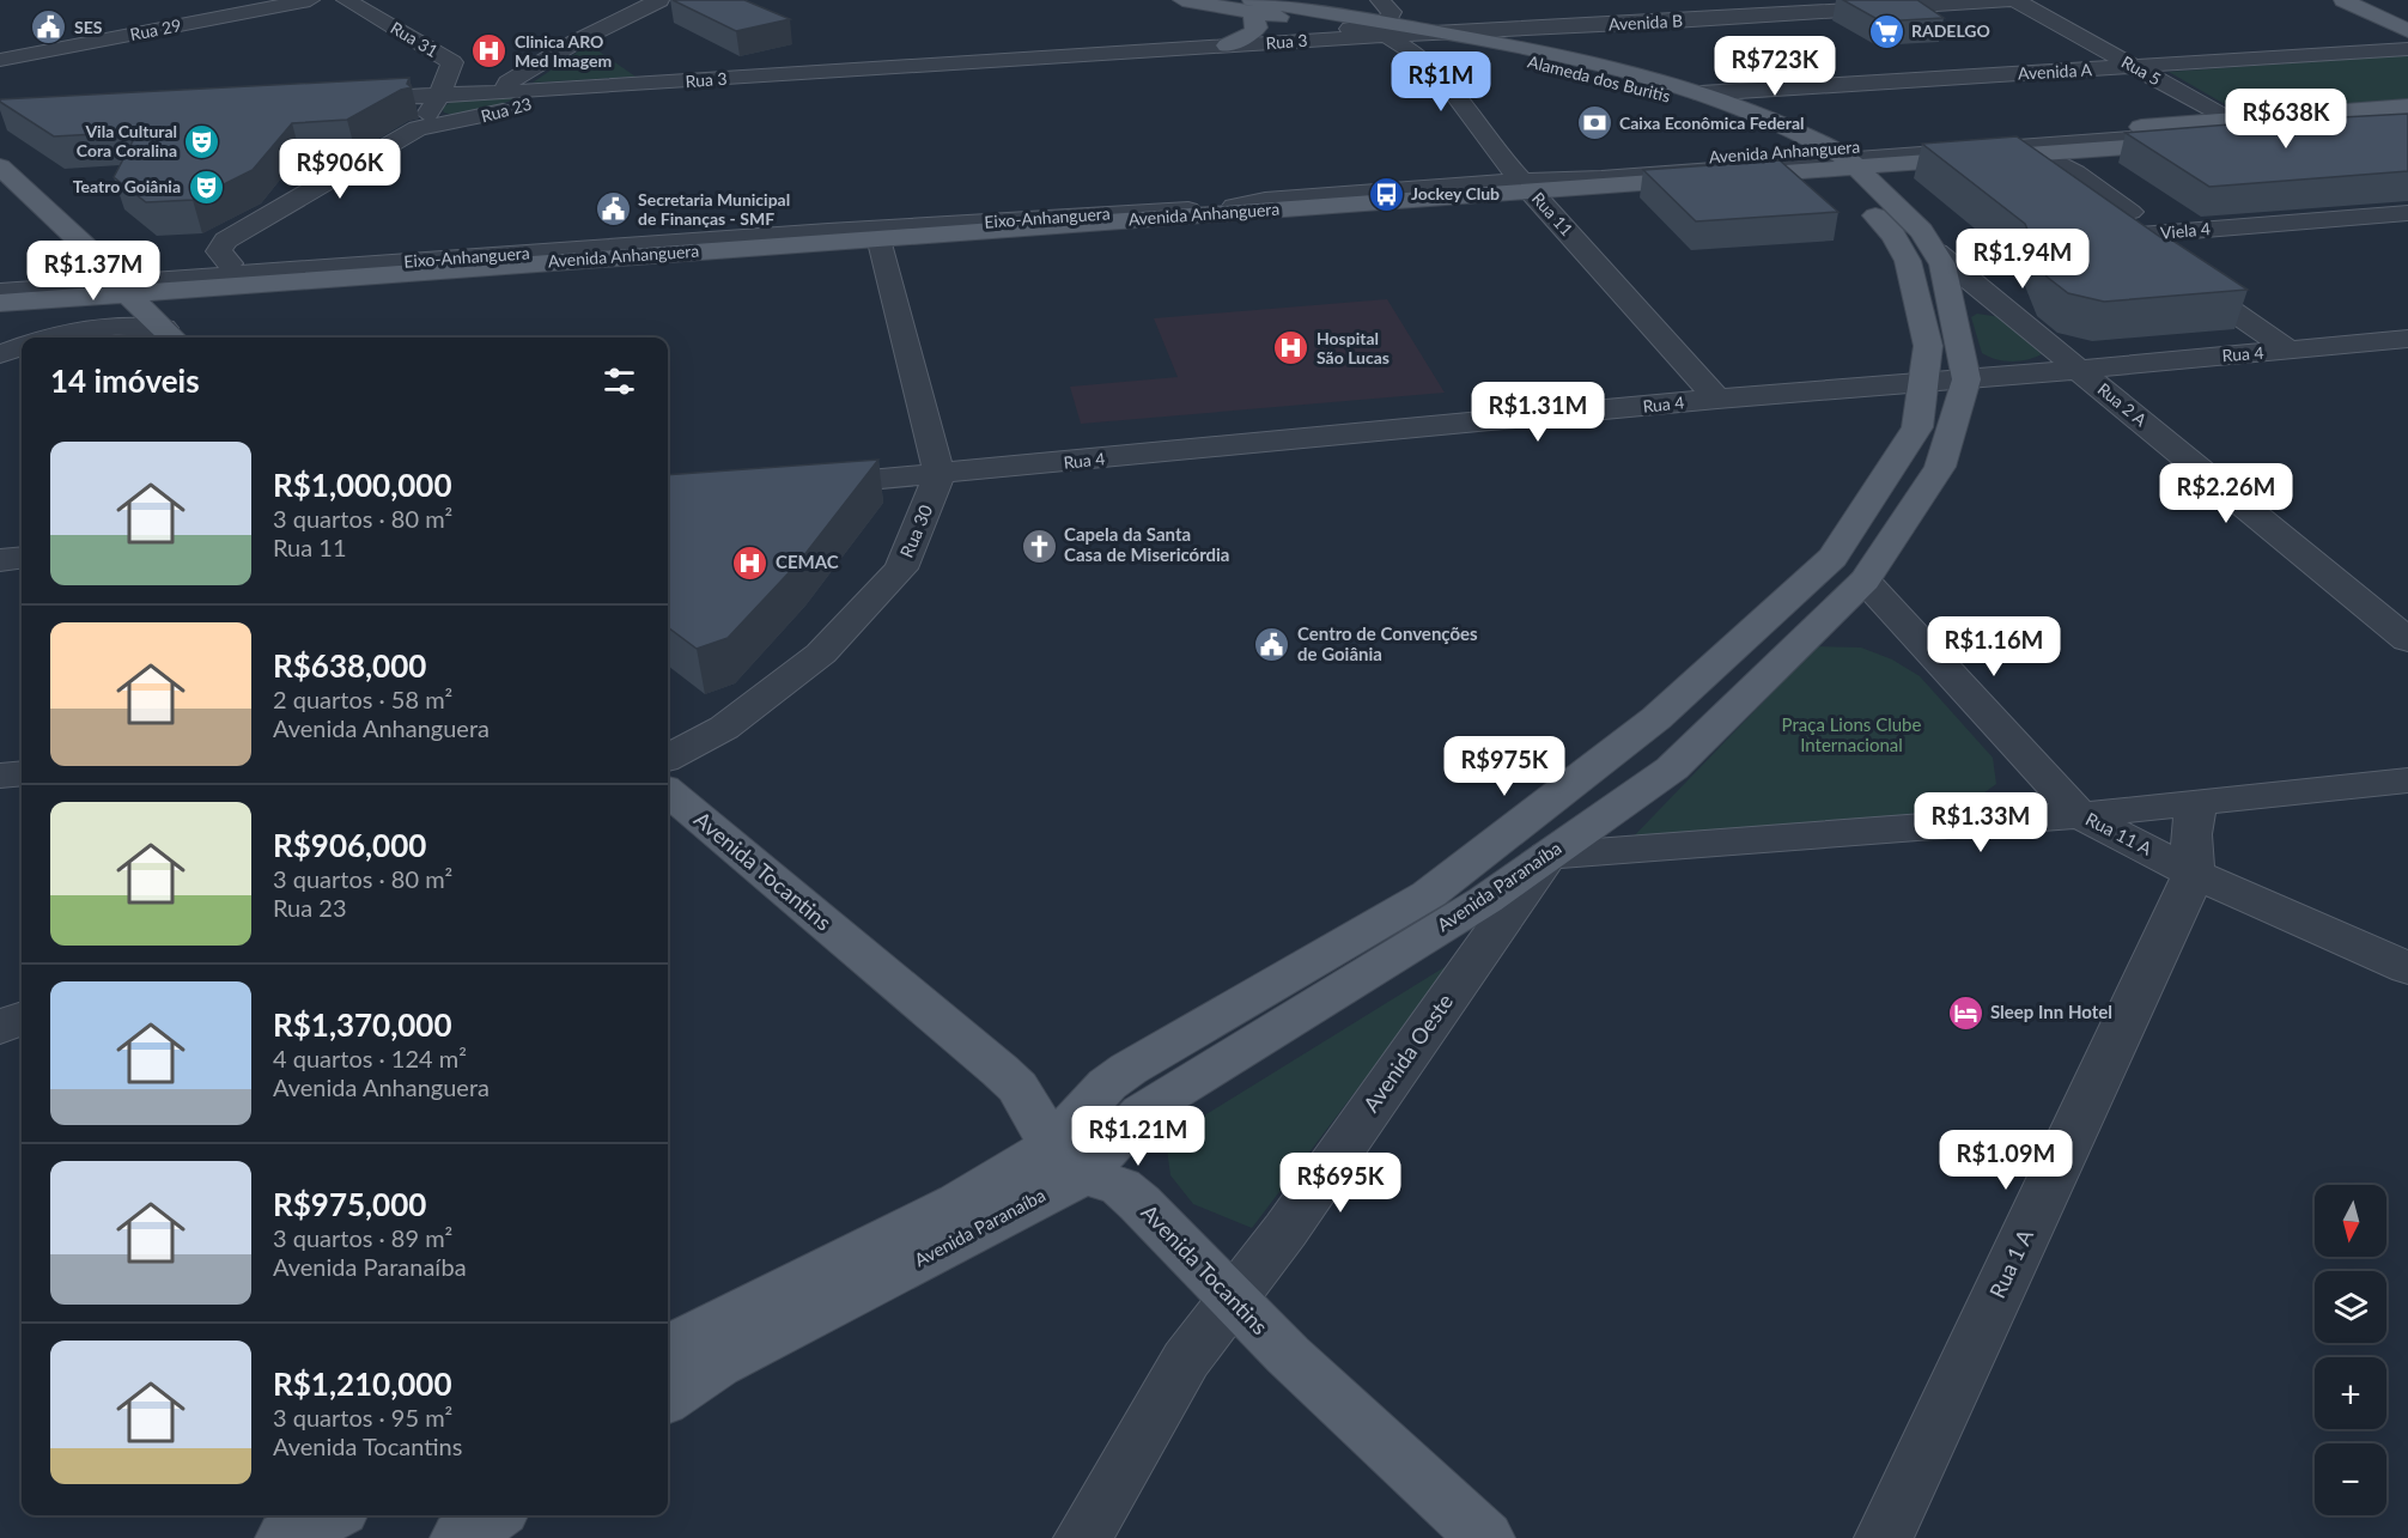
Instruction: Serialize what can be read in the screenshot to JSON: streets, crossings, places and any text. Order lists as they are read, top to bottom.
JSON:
{
  "streets": {
    "main road": [
      "Alameda dos Buritis",
      "Avenida Anhanguera",
      "Avenida Tocantins",
      "Avenida Paranaíba"
    ],
    "street": [
      "Avenida B",
      "Rua 29",
      "Rua 31",
      "Rua 3",
      "Rua 5",
      "Avenida A",
      "Rua 23",
      "Rua 11",
      "Eixo-Anhanguera",
      "Viela 4",
      "Rua 4",
      "Rua 2 A",
      "Rua 30",
      "Rua 11 A",
      "Avenida Oeste",
      "Rua 1 A"
    ]
  },
  "crossings": [
    ["Avenida B", "Rua 3"],
    ["Avenida B", "Alameda dos Buritis"],
    ["Rua 31", "Rua 3"],
    ["Rua 31", "Rua 23"],
    ["Rua 3", "Alameda dos Buritis"],
    ["Rua 3", "Rua 23"],
    ["Rua 3", "Rua 11"],
    ["Rua 5", "Avenida A"],
    ["Rua 5", "Avenida Anhanguera"],
    ["Avenida A", "Alameda dos Buritis"],
    ["Alameda dos Buritis", "Avenida Anhanguera"],
    ["Alameda dos Buritis", "Rua 11"],
    ["Alameda dos Buritis", "Eixo-Anhanguera"],
    ["Alameda dos Buritis", "Avenida Paranaíba"],
    ["Rua 23", "Avenida Anhanguera"],
    ["Avenida Anhanguera", "Rua 11"],
    ["Avenida Anhanguera", "Eixo-Anhanguera"],
    ["Avenida Anhanguera", "Avenida Paranaíba"],
    ["Rua 11", "Eixo-Anhanguera"],
    ["Rua 11", "Rua 4"],
    ["Eixo-Anhanguera", "Avenida Paranaíba"],
    ["Rua 4", "Rua 2 A"],
    ["Rua 4", "Rua 30"],
    ["Rua 4", "Avenida Paranaíba"],
    ["Rua 2 A", "Avenida Paranaíba"],
    ["Rua 11 A", "Avenida Paranaíba"],
    ["Rua 11 A", "Rua 1 A"],
    ["Avenida Tocantins", "Avenida Paranaíba"],
    ["Avenida Tocantins", "Avenida Oeste"],
    ["Avenida Paranaíba", "Avenida Oeste"]
  ],
  "parks": ["Praça Lions Clube Internacional"],
  "places": {
    "public building": ["SES", "Secretaria Municipal de Finanças - SMF", "Centro de Convenções de Goiânia"],
    "supermarket": ["RADELGO"],
    "hospital": ["Clinica ARO Med Imagem", "Hospital São Lucas", "CEMAC"],
    "bank": ["Caixa Econômica Federal"],
    "theatre": ["Vila Cultural Cora Coralina", "Teatro Goiânia"],
    "bus stop": ["Jockey Club"],
    "church": ["Capela da Santa Casa de Misericórdia"],
    "hotel": ["Sleep Inn Hotel"]
  },
  "north": "bottom",
  "page": {
    "price": [
      "R$723K",
      "R$1M",
      "R$638K",
      "R$906K",
      "R$1.94M",
      "R$1.37M",
      "R$1.31M",
      "R$2.26M",
      "R$1.16M",
      "R$975K",
      "R$1.33M",
      "R$1.21M",
      "R$1.09M",
      "R$695K"
    ],
    "heading": "14 imóveis",
    "list": [
      {
        "name": "R$1,000,000",
        "note": "3 quartos · 80 m² · Rua 11"
      },
      {
        "name": "R$638,000",
        "note": "2 quartos · 58 m² · Avenida Anhanguera"
      },
      {
        "name": "R$906,000",
        "note": "3 quartos · 80 m² · Rua 23"
      },
      {
        "name": "R$1,370,000",
        "note": "4 quartos · 124 m² · Avenida Anhanguera"
      },
      {
        "name": "R$975,000",
        "note": "3 quartos · 89 m² · Avenida Paranaíba"
      },
      {
        "name": "R$1,210,000",
        "note": "3 quartos · 95 m² · Avenida Tocantins"
      }
    ],
    "map_buttons": ["+", "−"]
  }
}
